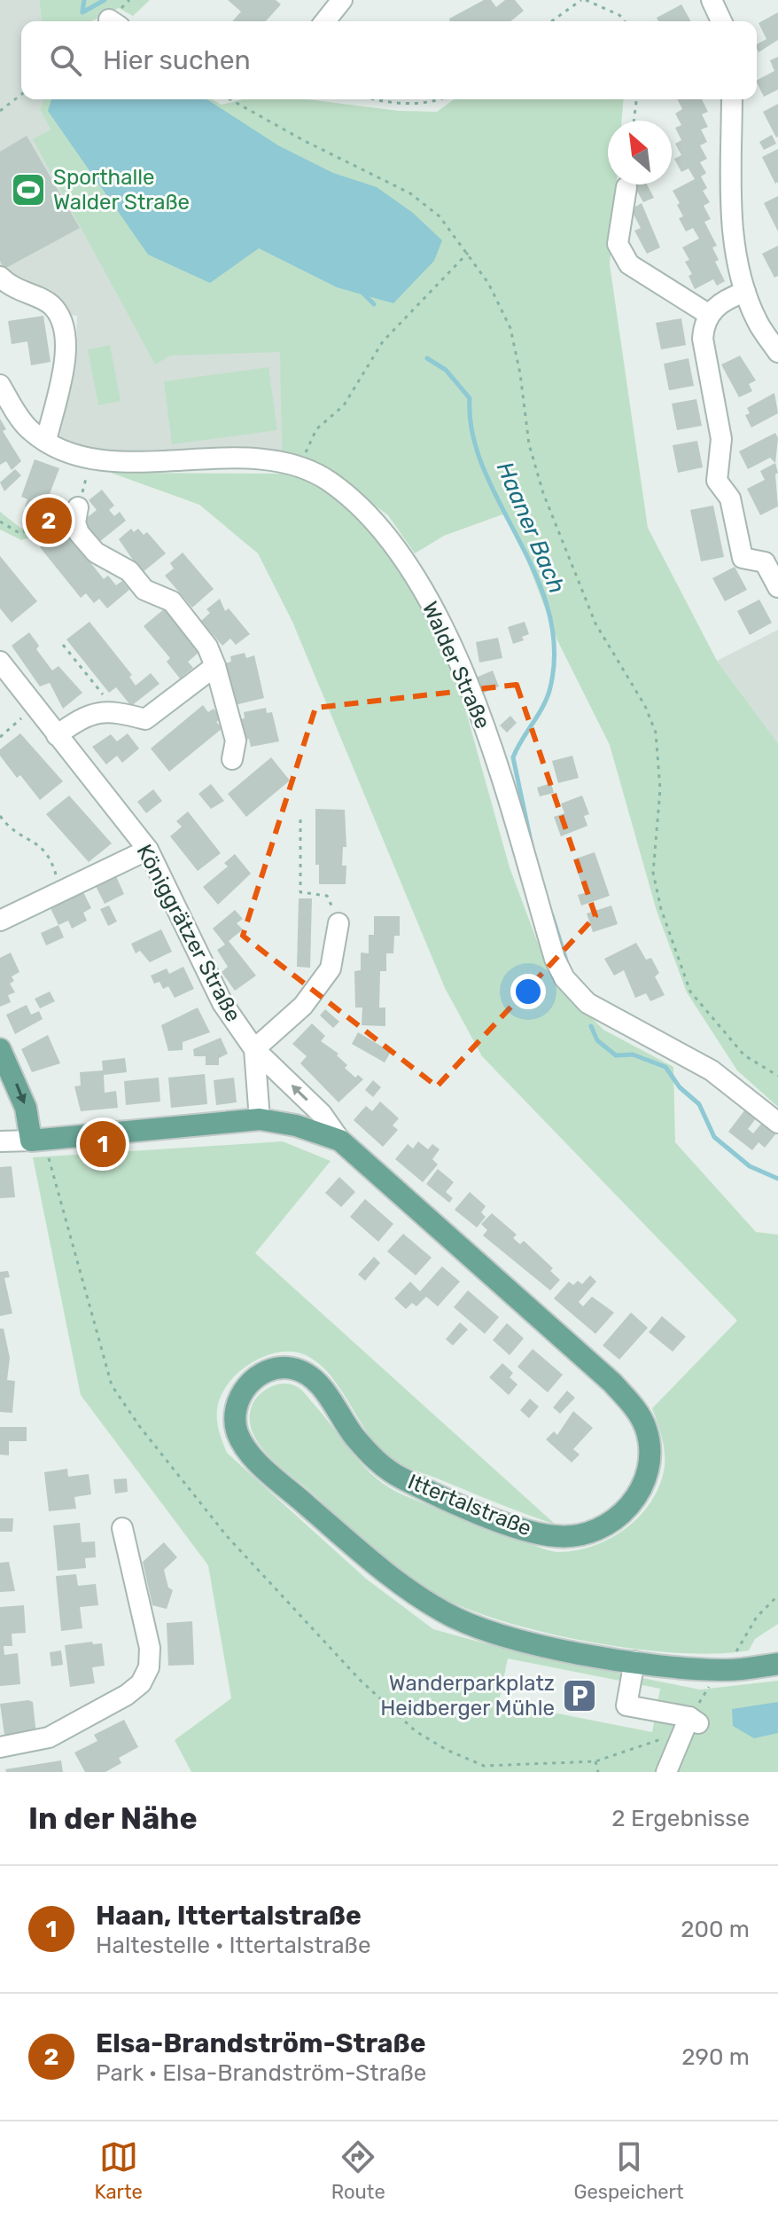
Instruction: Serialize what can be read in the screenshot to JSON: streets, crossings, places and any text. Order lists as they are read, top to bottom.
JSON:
{
  "streets": {
    "main road": ["Ittertalstraße"],
    "street": ["Walder Straße", "Königgrätzer Straße"]
  },
  "crossings": [
    ["Königgrätzer Straße", "Ittertalstraße"]
  ],
  "water": ["Haaner Bach"],
  "places": {
    "sports": ["Sporthalle Walder Straße"],
    "parking": ["Wanderparkplatz Heidberger Mühle"]
  },
  "north": "top left",
  "page": {
    "search": "Hier suchen",
    "pins": ["2", "1"],
    "heading": ["In der Nähe", "2 Ergebnisse"],
    "list": [
      {
        "mark": "1",
        "name": "Haan, Ittertalstraße",
        "note": "Haltestelle · Ittertalstraße",
        "value": "200 m"
      },
      {
        "mark": "2",
        "name": "Elsa-Brandström-Straße",
        "note": "Park · Elsa-Brandström-Straße",
        "value": "290 m"
      }
    ],
    "nav": ["Karte", "Route", "Gespeichert"]
  }
}
